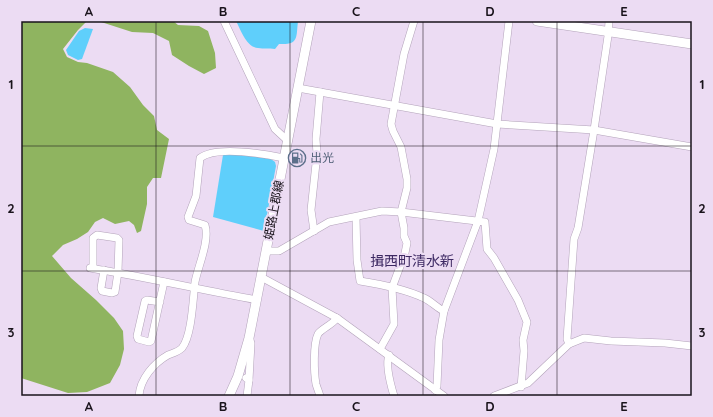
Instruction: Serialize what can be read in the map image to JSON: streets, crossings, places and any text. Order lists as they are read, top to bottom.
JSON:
{
  "streets": {
    "main road": ["姫路上郡線"]
  },
  "districts": ["揖西町清水新"],
  "places": {
    "fuel station": ["出光"]
  },
  "grid": {
    "columns": [
      "A",
      "B",
      "C",
      "D",
      "E"
    ],
    "rows": ["1", "2", "3"]
  }
}
